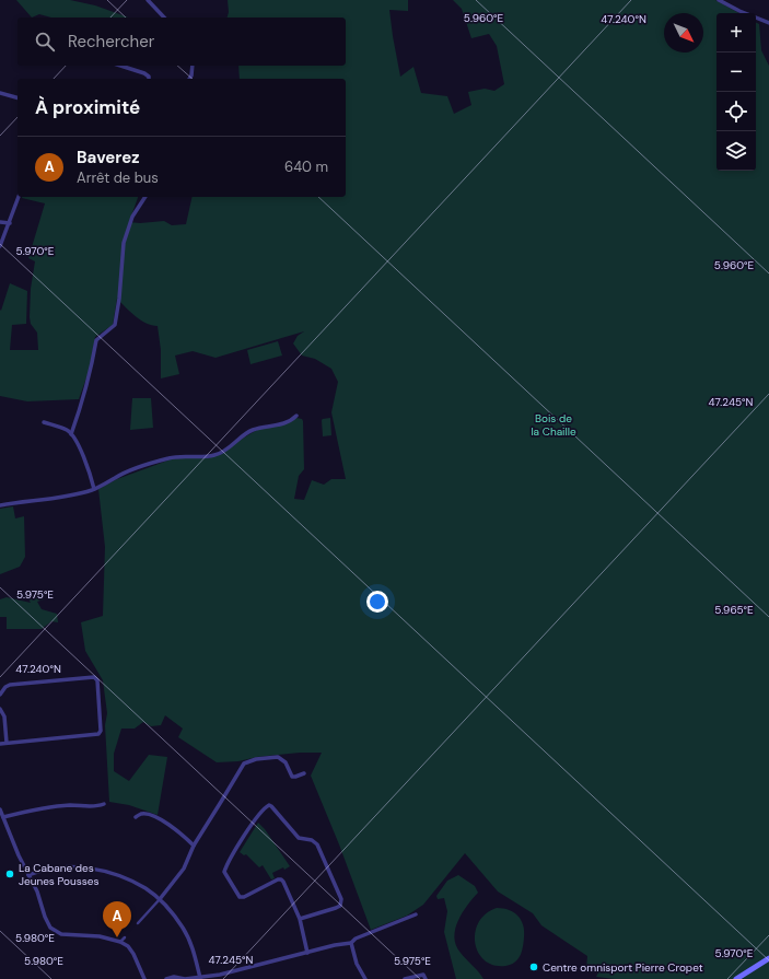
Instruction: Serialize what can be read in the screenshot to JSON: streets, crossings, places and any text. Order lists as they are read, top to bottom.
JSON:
{
  "parks": ["Bois de la Chaille"],
  "places": ["La Cabane des Jeunes Pousses", "Centre omnisport Pierre Cropet"],
  "north": "bottom right",
  "page": {
    "map_buttons": ["+", "−"],
    "search": "Rechercher",
    "heading": "À proximité",
    "list": [
      {
        "mark": "A",
        "name": "Baverez",
        "note": "Arrêt de bus",
        "value": "640 m"
      }
    ],
    "pins": "A"
  },
  "coordinates": [
    "5.960°E",
    "47.240°N",
    "5.970°E",
    "47.245°N",
    "5.975°E",
    "5.965°E",
    "5.980°E"
  ]
}
